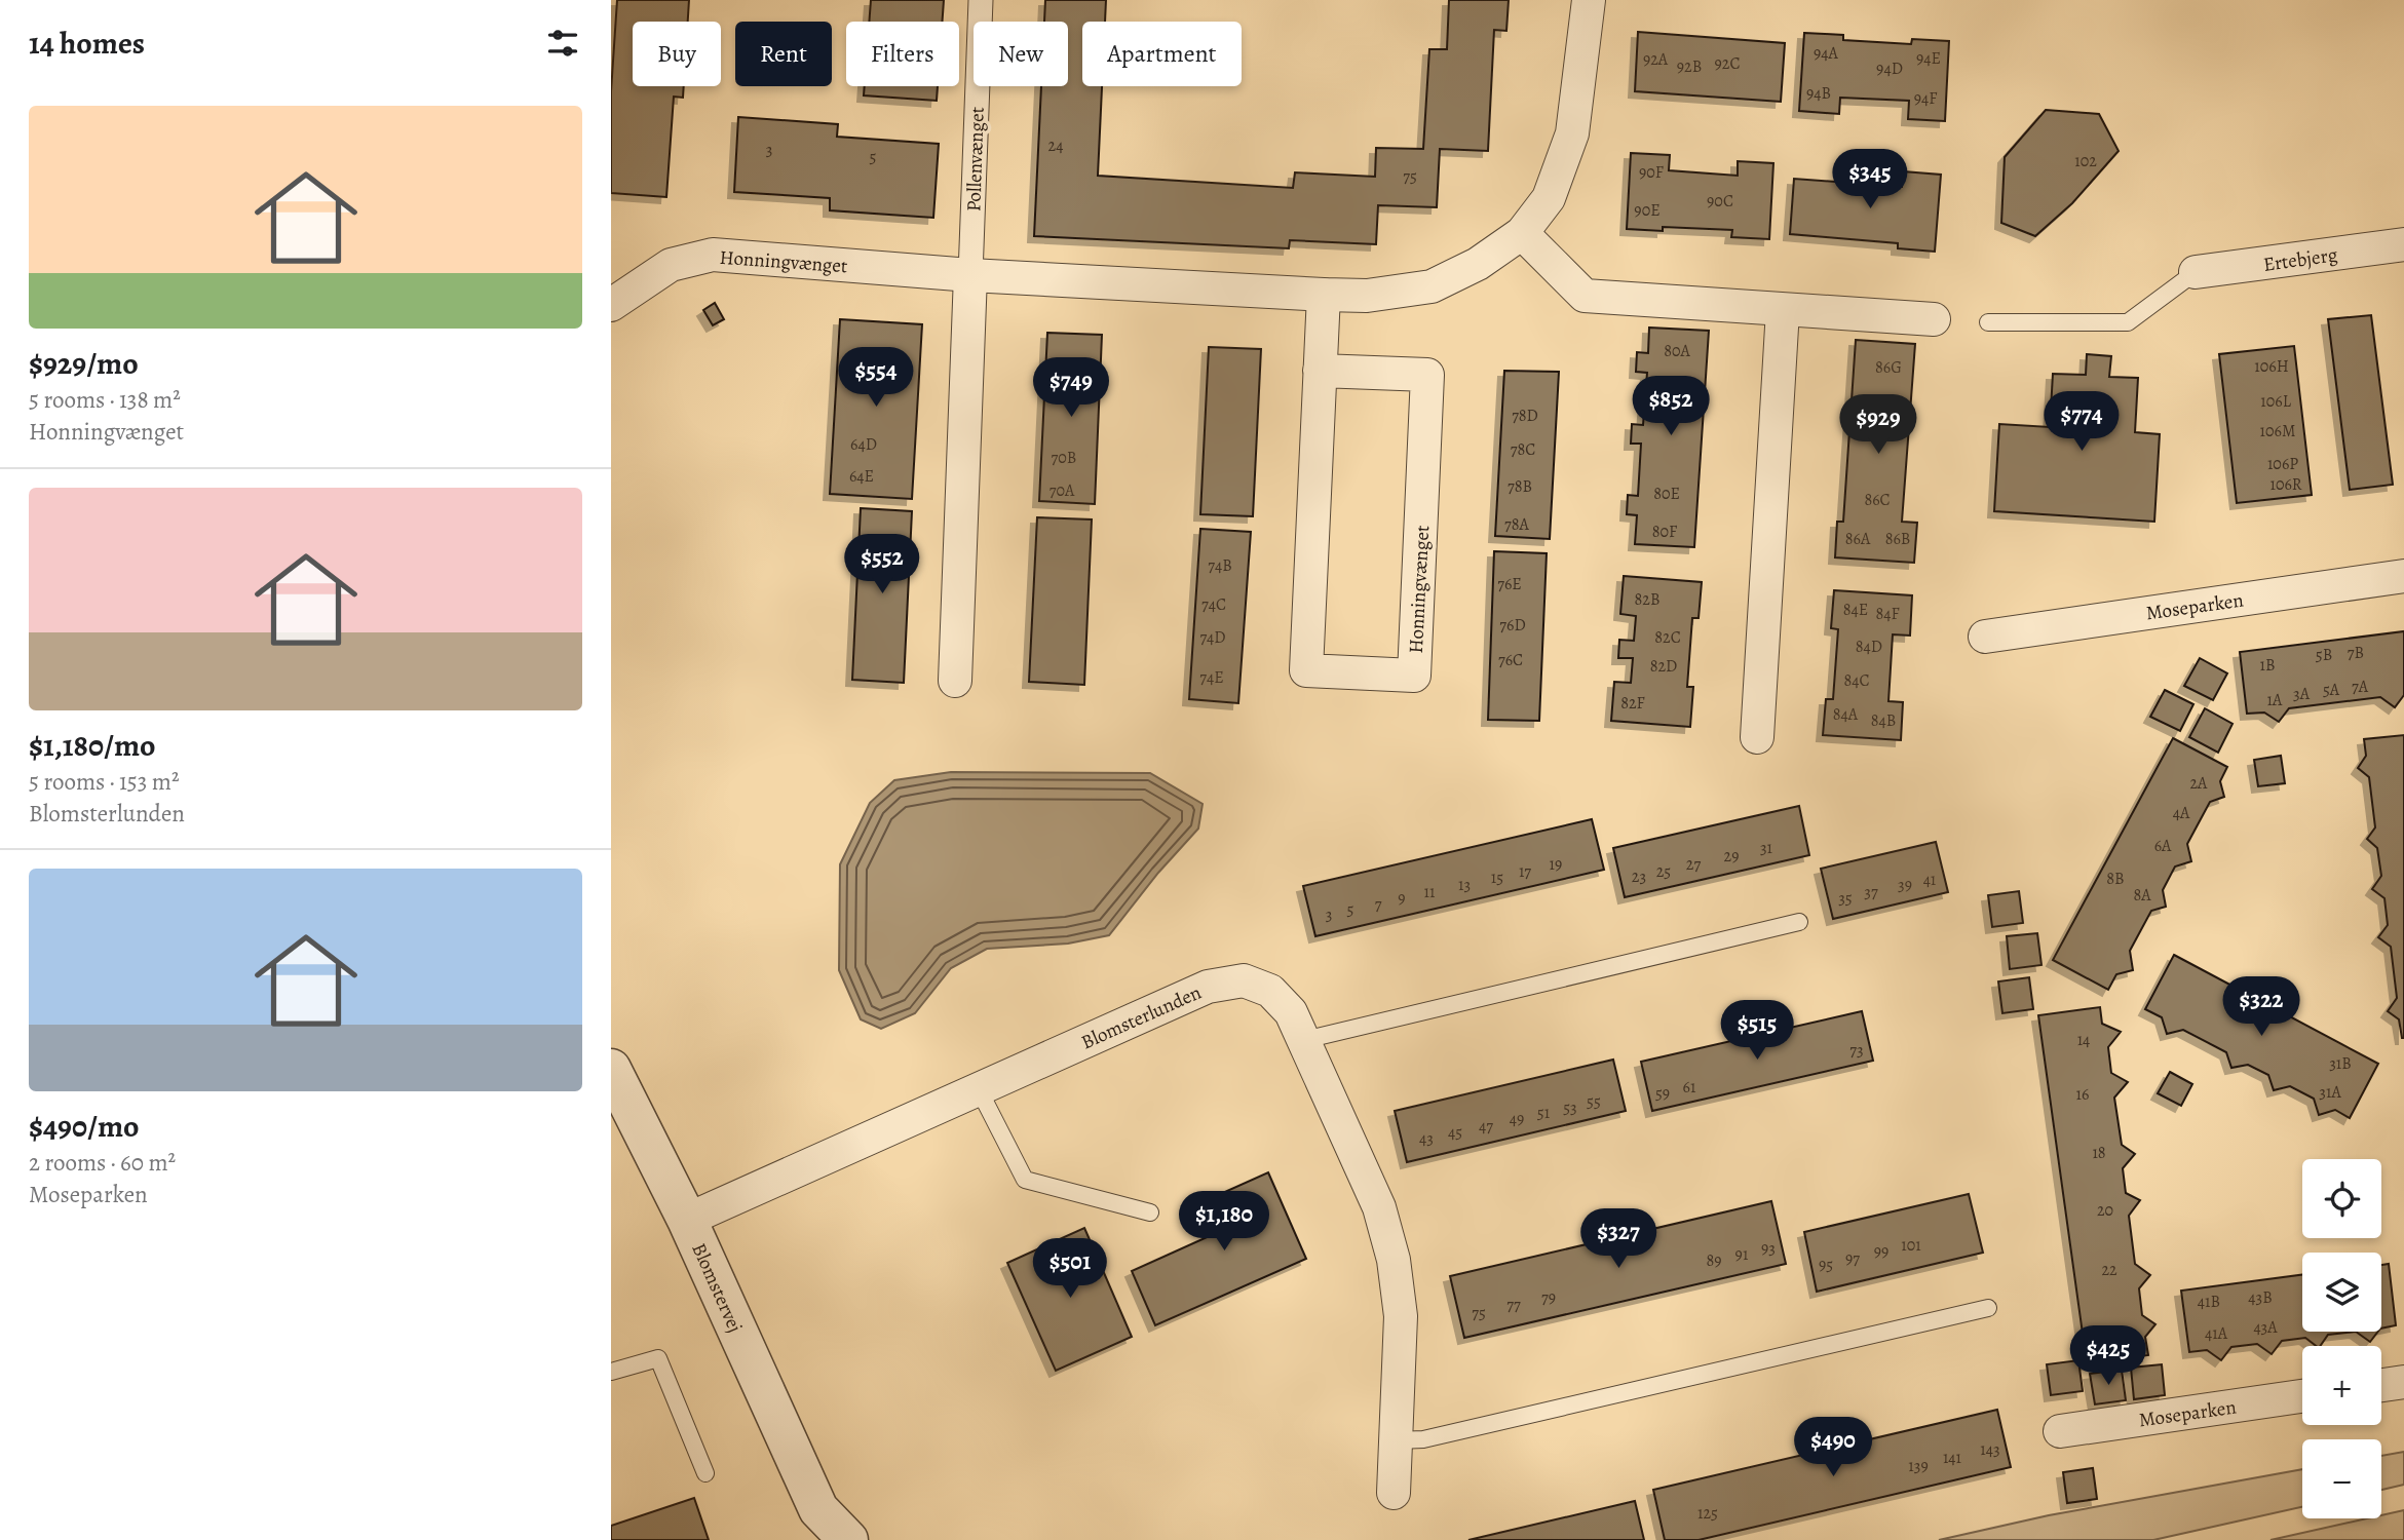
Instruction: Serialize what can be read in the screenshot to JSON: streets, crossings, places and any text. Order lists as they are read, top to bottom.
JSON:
{
  "streets": {
    "street": [
      "Pollenvænget",
      "Ertebjerg",
      "Honningvænget",
      "Moseparken",
      "Blomsterlunden",
      "Blomstervej"
    ]
  },
  "crossings": [
    ["Pollenvænget", "Honningvænget"],
    ["Blomsterlunden", "Blomstervej"]
  ],
  "house_numbers": [
    "94A",
    "94E",
    "92A",
    "92C",
    "92B",
    "94D",
    "94B",
    "94F",
    "24",
    "3",
    "5",
    "102",
    "90F",
    "75",
    "90C",
    "90E",
    "80A",
    "106H",
    "86G",
    "106L",
    "78D",
    "106M",
    "64D",
    "78C",
    "70B",
    "106P",
    "64E",
    "106R",
    "78B",
    "70A",
    "80E",
    "86C",
    "78A",
    "80F",
    "86A",
    "86B",
    "74B",
    "76E",
    "82B",
    "74C",
    "84E",
    "84F",
    "76D",
    "74D",
    "82C",
    "84D",
    "7B",
    "5B",
    "76C",
    "1B",
    "82D",
    "74E",
    "84C",
    "7A",
    "5A",
    "3A",
    "1A",
    "82F",
    "84A",
    "84B",
    "2A",
    "4A",
    "6A",
    "31",
    "29",
    "19",
    "27",
    "17",
    "25",
    "23",
    "15",
    "8B",
    "41",
    "13",
    "39",
    "11",
    "37",
    "8A",
    "9",
    "35",
    "7",
    "5",
    "3",
    "14",
    "73",
    "31B",
    "61",
    "31A",
    "59",
    "16",
    "55",
    "53",
    "51",
    "49",
    "47",
    "45",
    "43",
    "18",
    "20",
    "101",
    "93",
    "99",
    "91",
    "97",
    "89",
    "95",
    "22",
    "79",
    "43B",
    "41B",
    "77",
    "75",
    "43A",
    "41A",
    "143",
    "141",
    "139",
    "125"
  ],
  "page": {
    "heading": "14 homes",
    "chip": [
      "Buy",
      "Rent",
      "Filters",
      "New",
      "Apartment"
    ],
    "list": [
      {
        "name": "$929/mo",
        "note": "5 rooms · 138 m² · Honningvænget"
      },
      {
        "name": "$1,180/mo",
        "note": "5 rooms · 153 m² · Blomsterlunden"
      },
      {
        "name": "$490/mo",
        "note": "2 rooms · 60 m² · Moseparken"
      }
    ],
    "price": [
      "$345",
      "$554",
      "$749",
      "$852",
      "$774",
      "$929",
      "$552",
      "$322",
      "$515",
      "$1,180",
      "$327",
      "$501",
      "$425",
      "$490"
    ],
    "map_buttons": ["+", "−"]
  }
}
